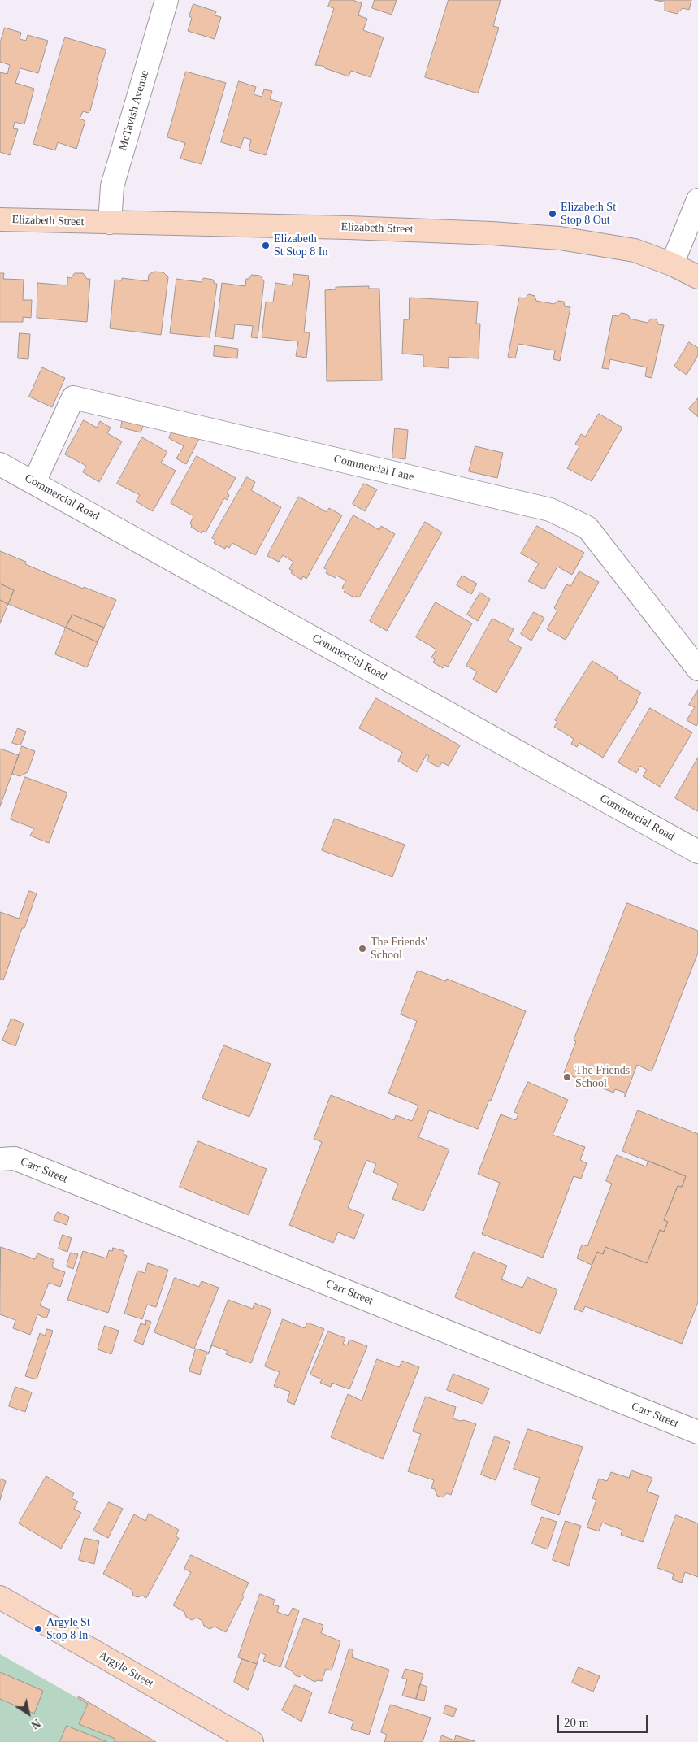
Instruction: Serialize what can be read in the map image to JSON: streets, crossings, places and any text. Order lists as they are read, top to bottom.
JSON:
{
  "streets": {
    "main road": ["Elizabeth Street", "Argyle Street"],
    "street": [
      "McTavish Avenue",
      "Commercial Lane",
      "Commercial Road",
      "Carr Street"
    ]
  },
  "crossings": [
    ["McTavish Avenue", "Elizabeth Street"],
    ["Commercial Lane", "Commercial Road"]
  ],
  "places": [
    "Elizabeth St Stop 8 Out",
    "Elizabeth St Stop 8 In",
    "The Friends' School",
    "The Friends School",
    "Argyle St Stop 8 In"
  ],
  "scale_bar": "20 m",
  "north": "bottom right"
}
